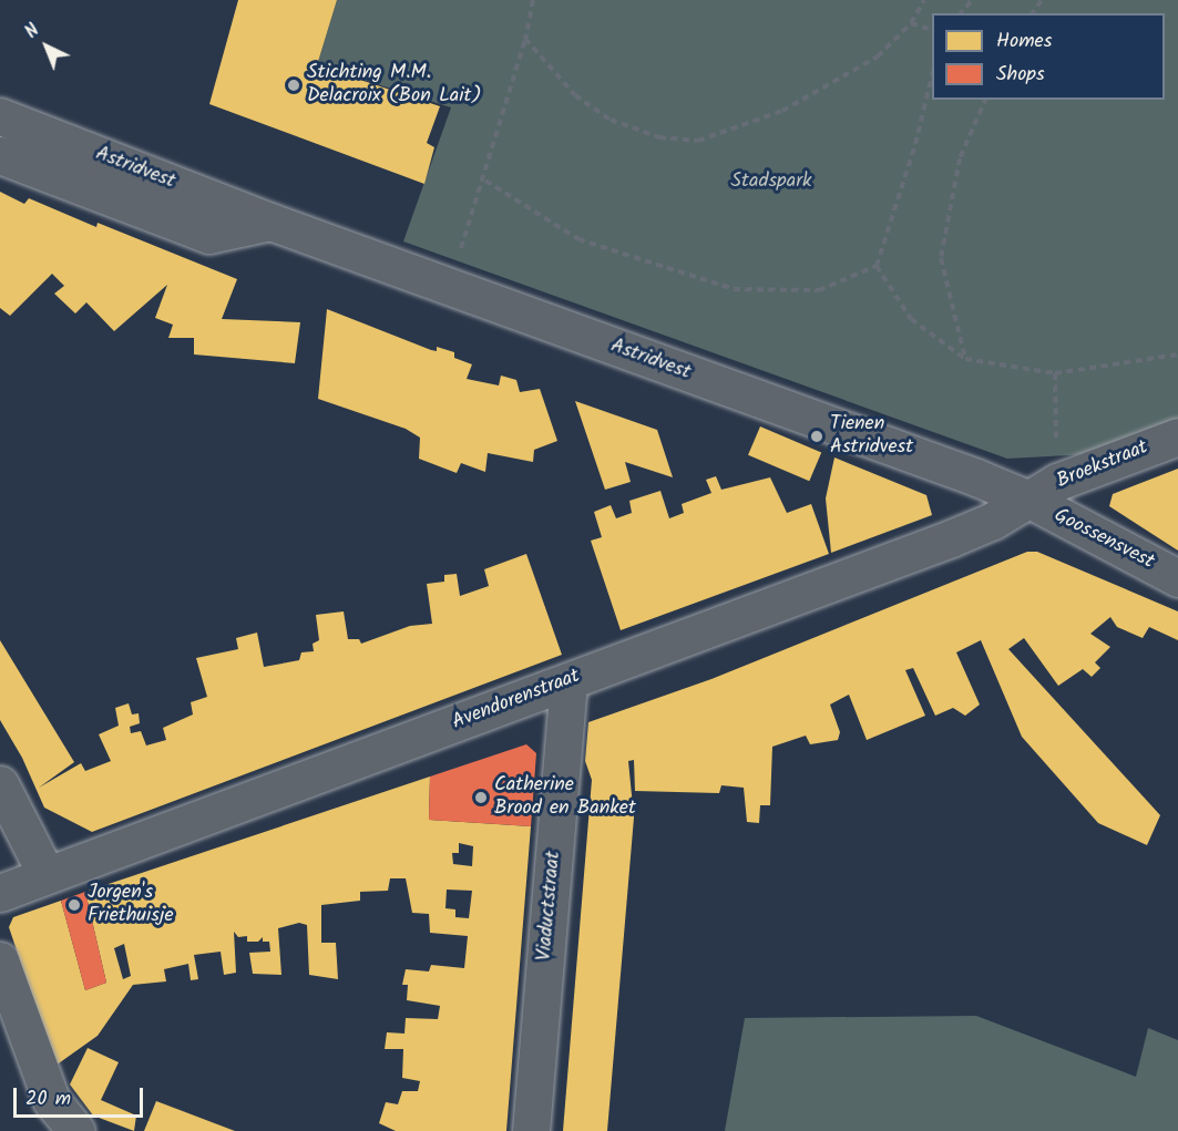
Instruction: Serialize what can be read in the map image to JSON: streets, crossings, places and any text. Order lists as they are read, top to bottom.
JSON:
{
  "streets": {
    "street": [
      "Astridvest",
      "Broekstraat",
      "Goossensvest",
      "Avendorenstraat",
      "Viaductstraat"
    ]
  },
  "crossings": [
    ["Astridvest", "Broekstraat"],
    ["Astridvest", "Goossensvest"],
    ["Astridvest", "Avendorenstraat"],
    ["Broekstraat", "Goossensvest"],
    ["Broekstraat", "Avendorenstraat"],
    ["Goossensvest", "Avendorenstraat"],
    ["Avendorenstraat", "Viaductstraat"]
  ],
  "parks": ["Stadspark"],
  "places": [
    "Stichting M.M. Delacroix (Bon Lait)",
    "Tienen Astridvest",
    "Catherine Brood en Banket",
    "Jorgen's Friethuisje"
  ],
  "legend": ["Homes", "Shops"],
  "scale_bar": "20 m",
  "north": "top left"
}
